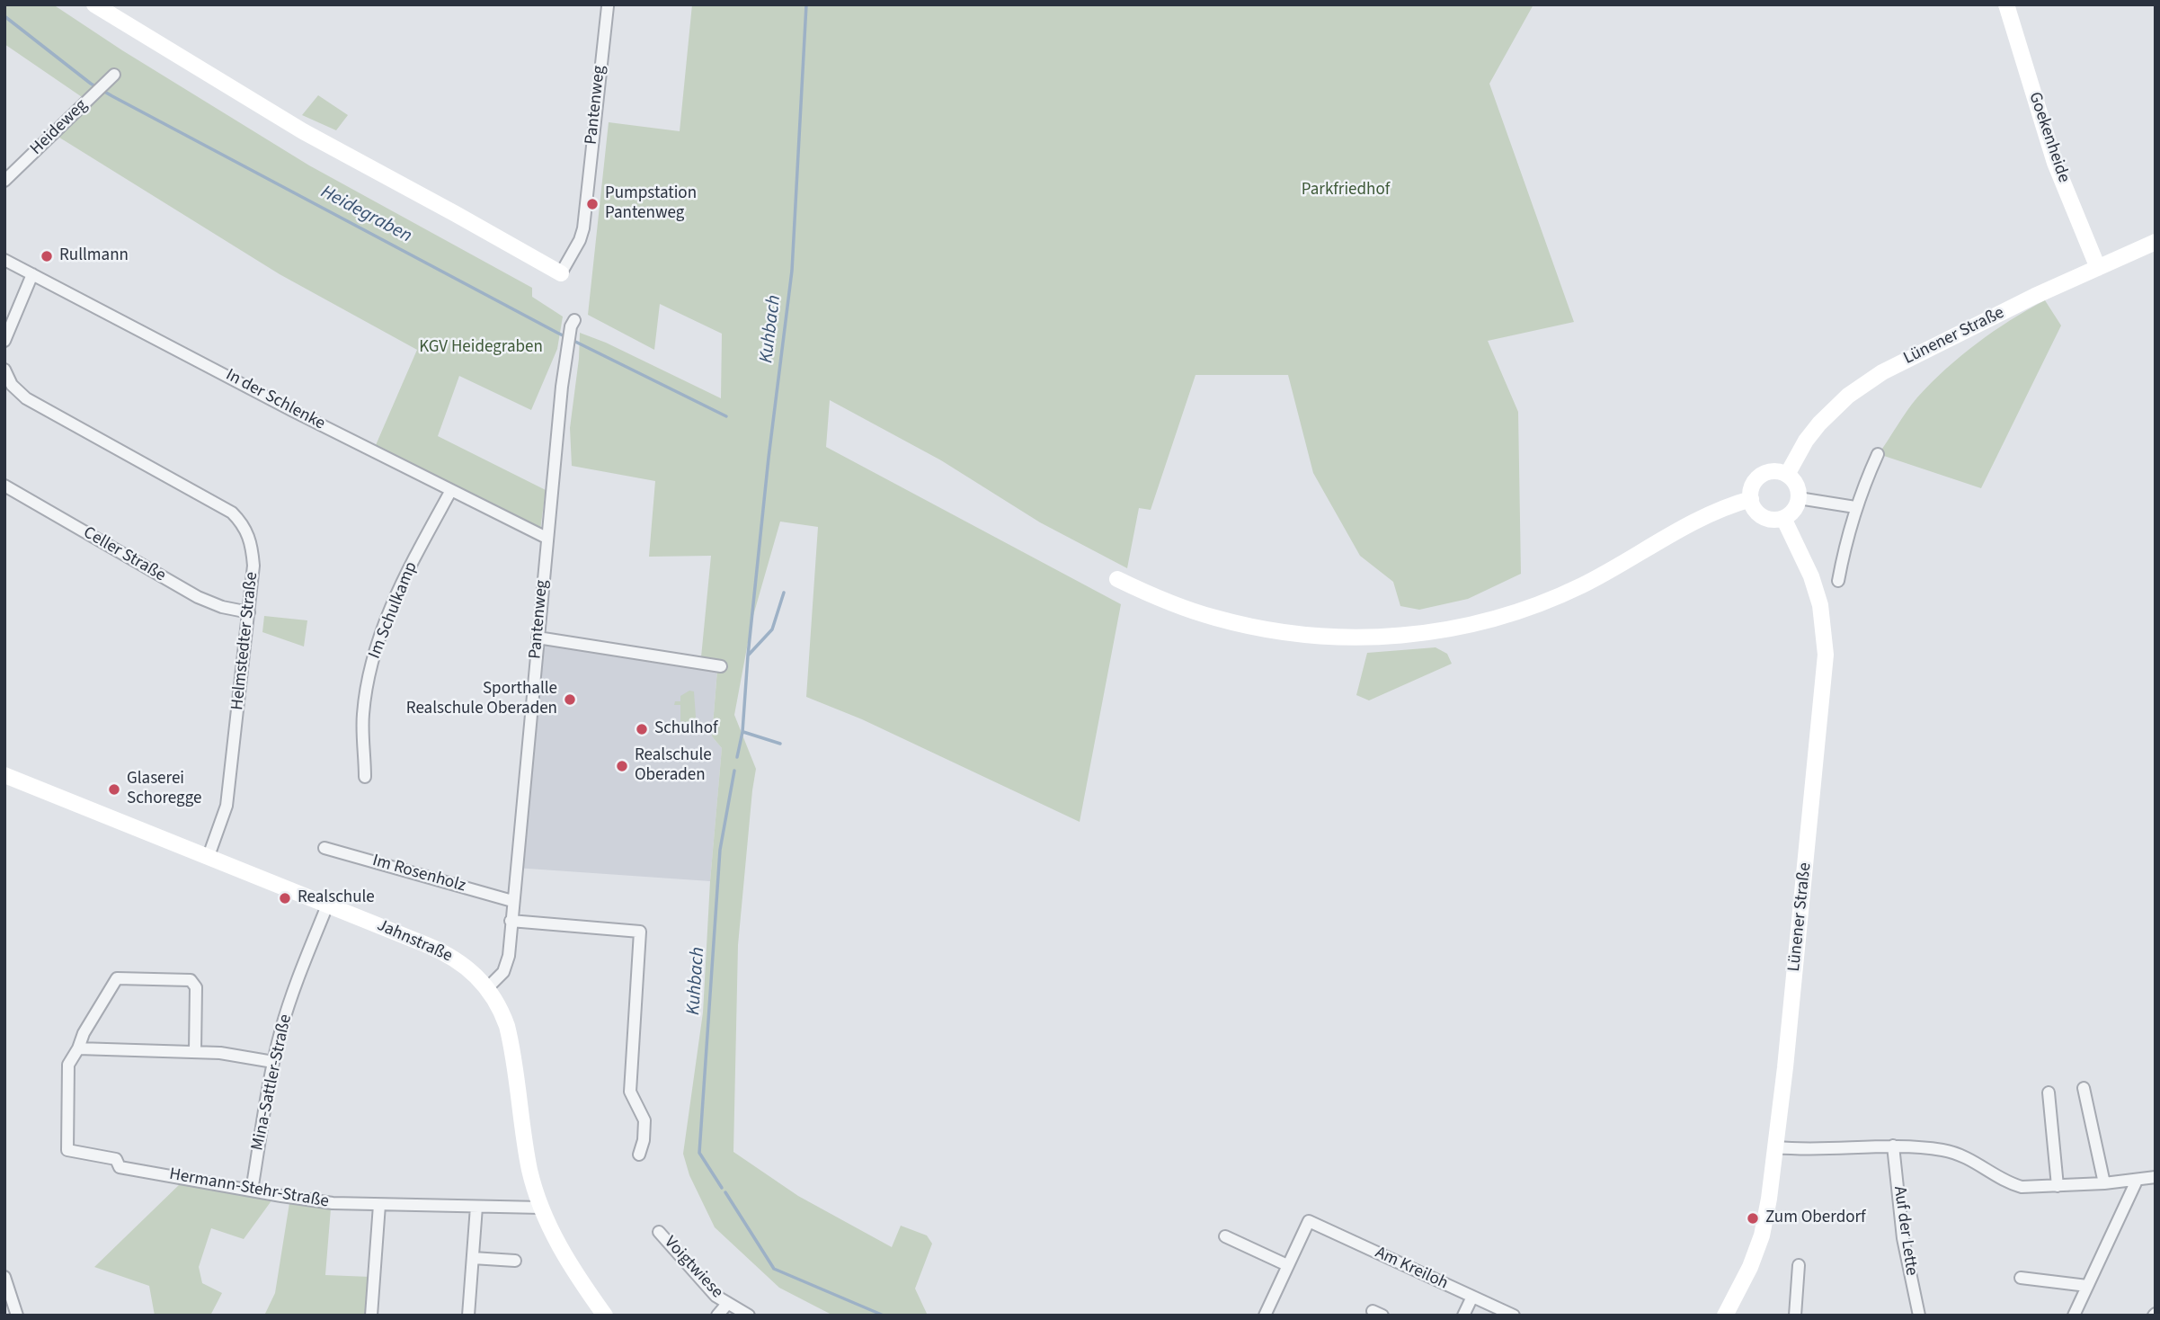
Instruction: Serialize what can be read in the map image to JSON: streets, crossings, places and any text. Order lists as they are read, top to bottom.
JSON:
{
  "streets": {
    "main road": ["Goekenheide", "Lünener Straße", "Jahnstraße"],
    "street": [
      "Pantenweg",
      "Heideweg",
      "In der Schlenke",
      "Celler Straße",
      "Im Schulkamp",
      "Helmstedter Straße",
      "Im Rosenholz",
      "Mina-Sattler-Straße",
      "Hermann-Stehr-Straße",
      "Auf der Lette",
      "Voigtwiese",
      "Am Kreiloh"
    ]
  },
  "crossings": [
    ["Pantenweg", "In der Schlenke"],
    ["Pantenweg", "Im Rosenholz"],
    ["Pantenweg", "Jahnstraße"],
    ["Goekenheide", "Lünener Straße"],
    ["In der Schlenke", "Im Schulkamp"],
    ["Celler Straße", "Helmstedter Straße"],
    ["Helmstedter Straße", "Jahnstraße"],
    ["Jahnstraße", "Mina-Sattler-Straße"],
    ["Jahnstraße", "Hermann-Stehr-Straße"],
    ["Mina-Sattler-Straße", "Hermann-Stehr-Straße"]
  ],
  "water": ["Heidegraben", "Kuhbach"],
  "parks": ["Parkfriedhof", "KGV Heidegraben"],
  "places": [
    "Pumpstation Pantenweg",
    "Rullmann",
    "Sporthalle Realschule Oberaden",
    "Schulhof",
    "Realschule Oberaden",
    "Glaserei Schoregge",
    "Realschule",
    "Zum Oberdorf"
  ]
}
